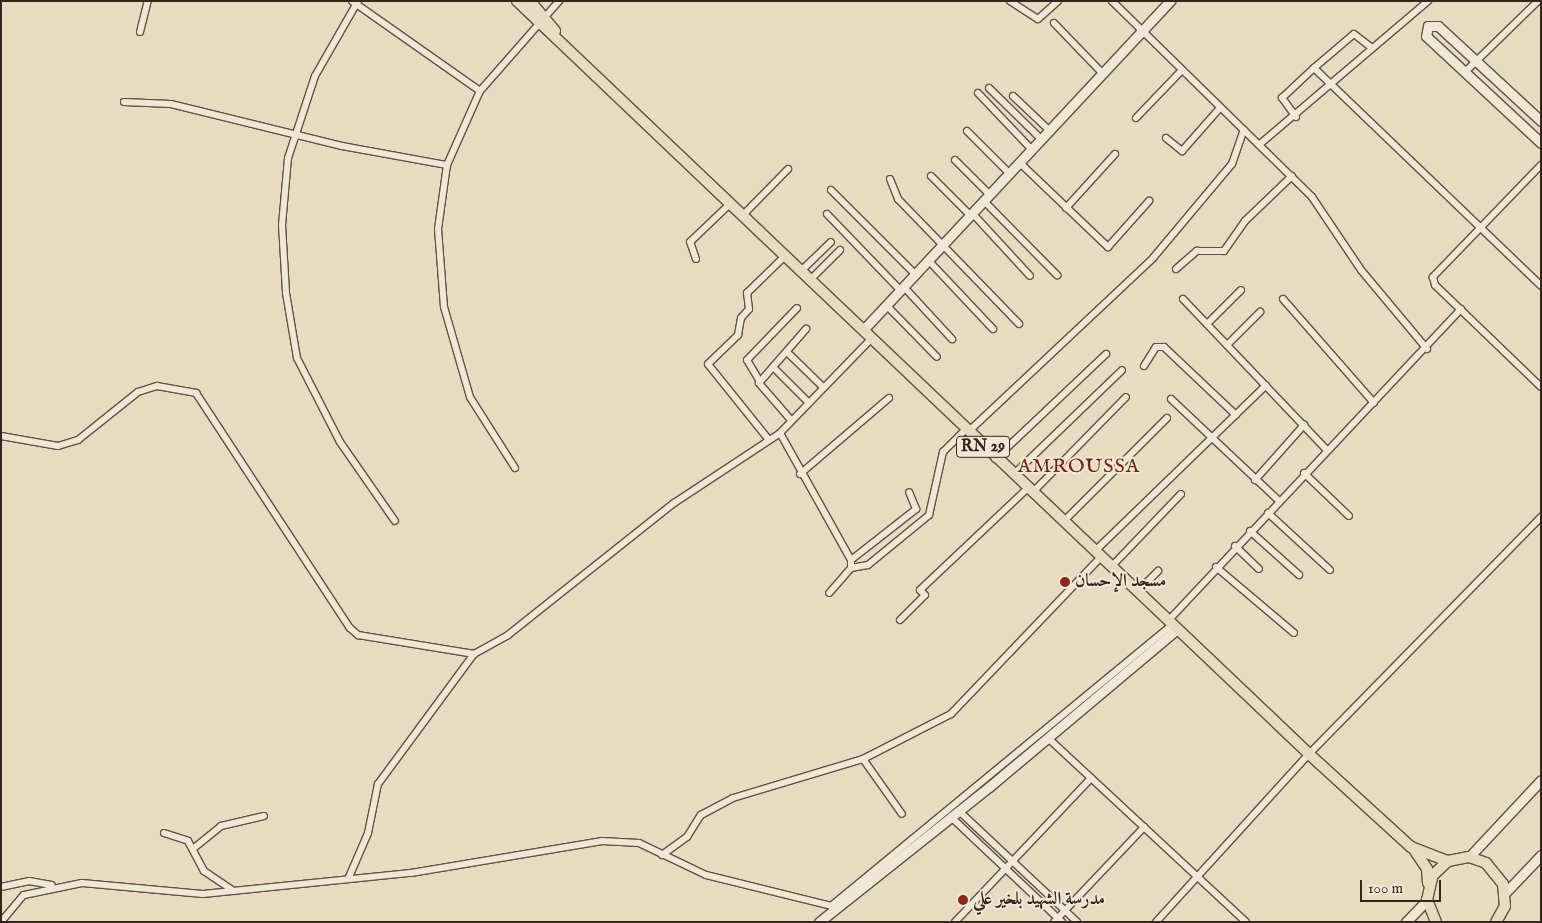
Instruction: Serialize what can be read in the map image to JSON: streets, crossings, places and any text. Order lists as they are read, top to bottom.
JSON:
{
  "streets": {
    "main road": ["RN 29"]
  },
  "districts": ["AMROUSSA"],
  "places": ["مسجد الإحسان", "مدرسة الشهيد بلخير علي"],
  "scale_bar": "100 m"
}
